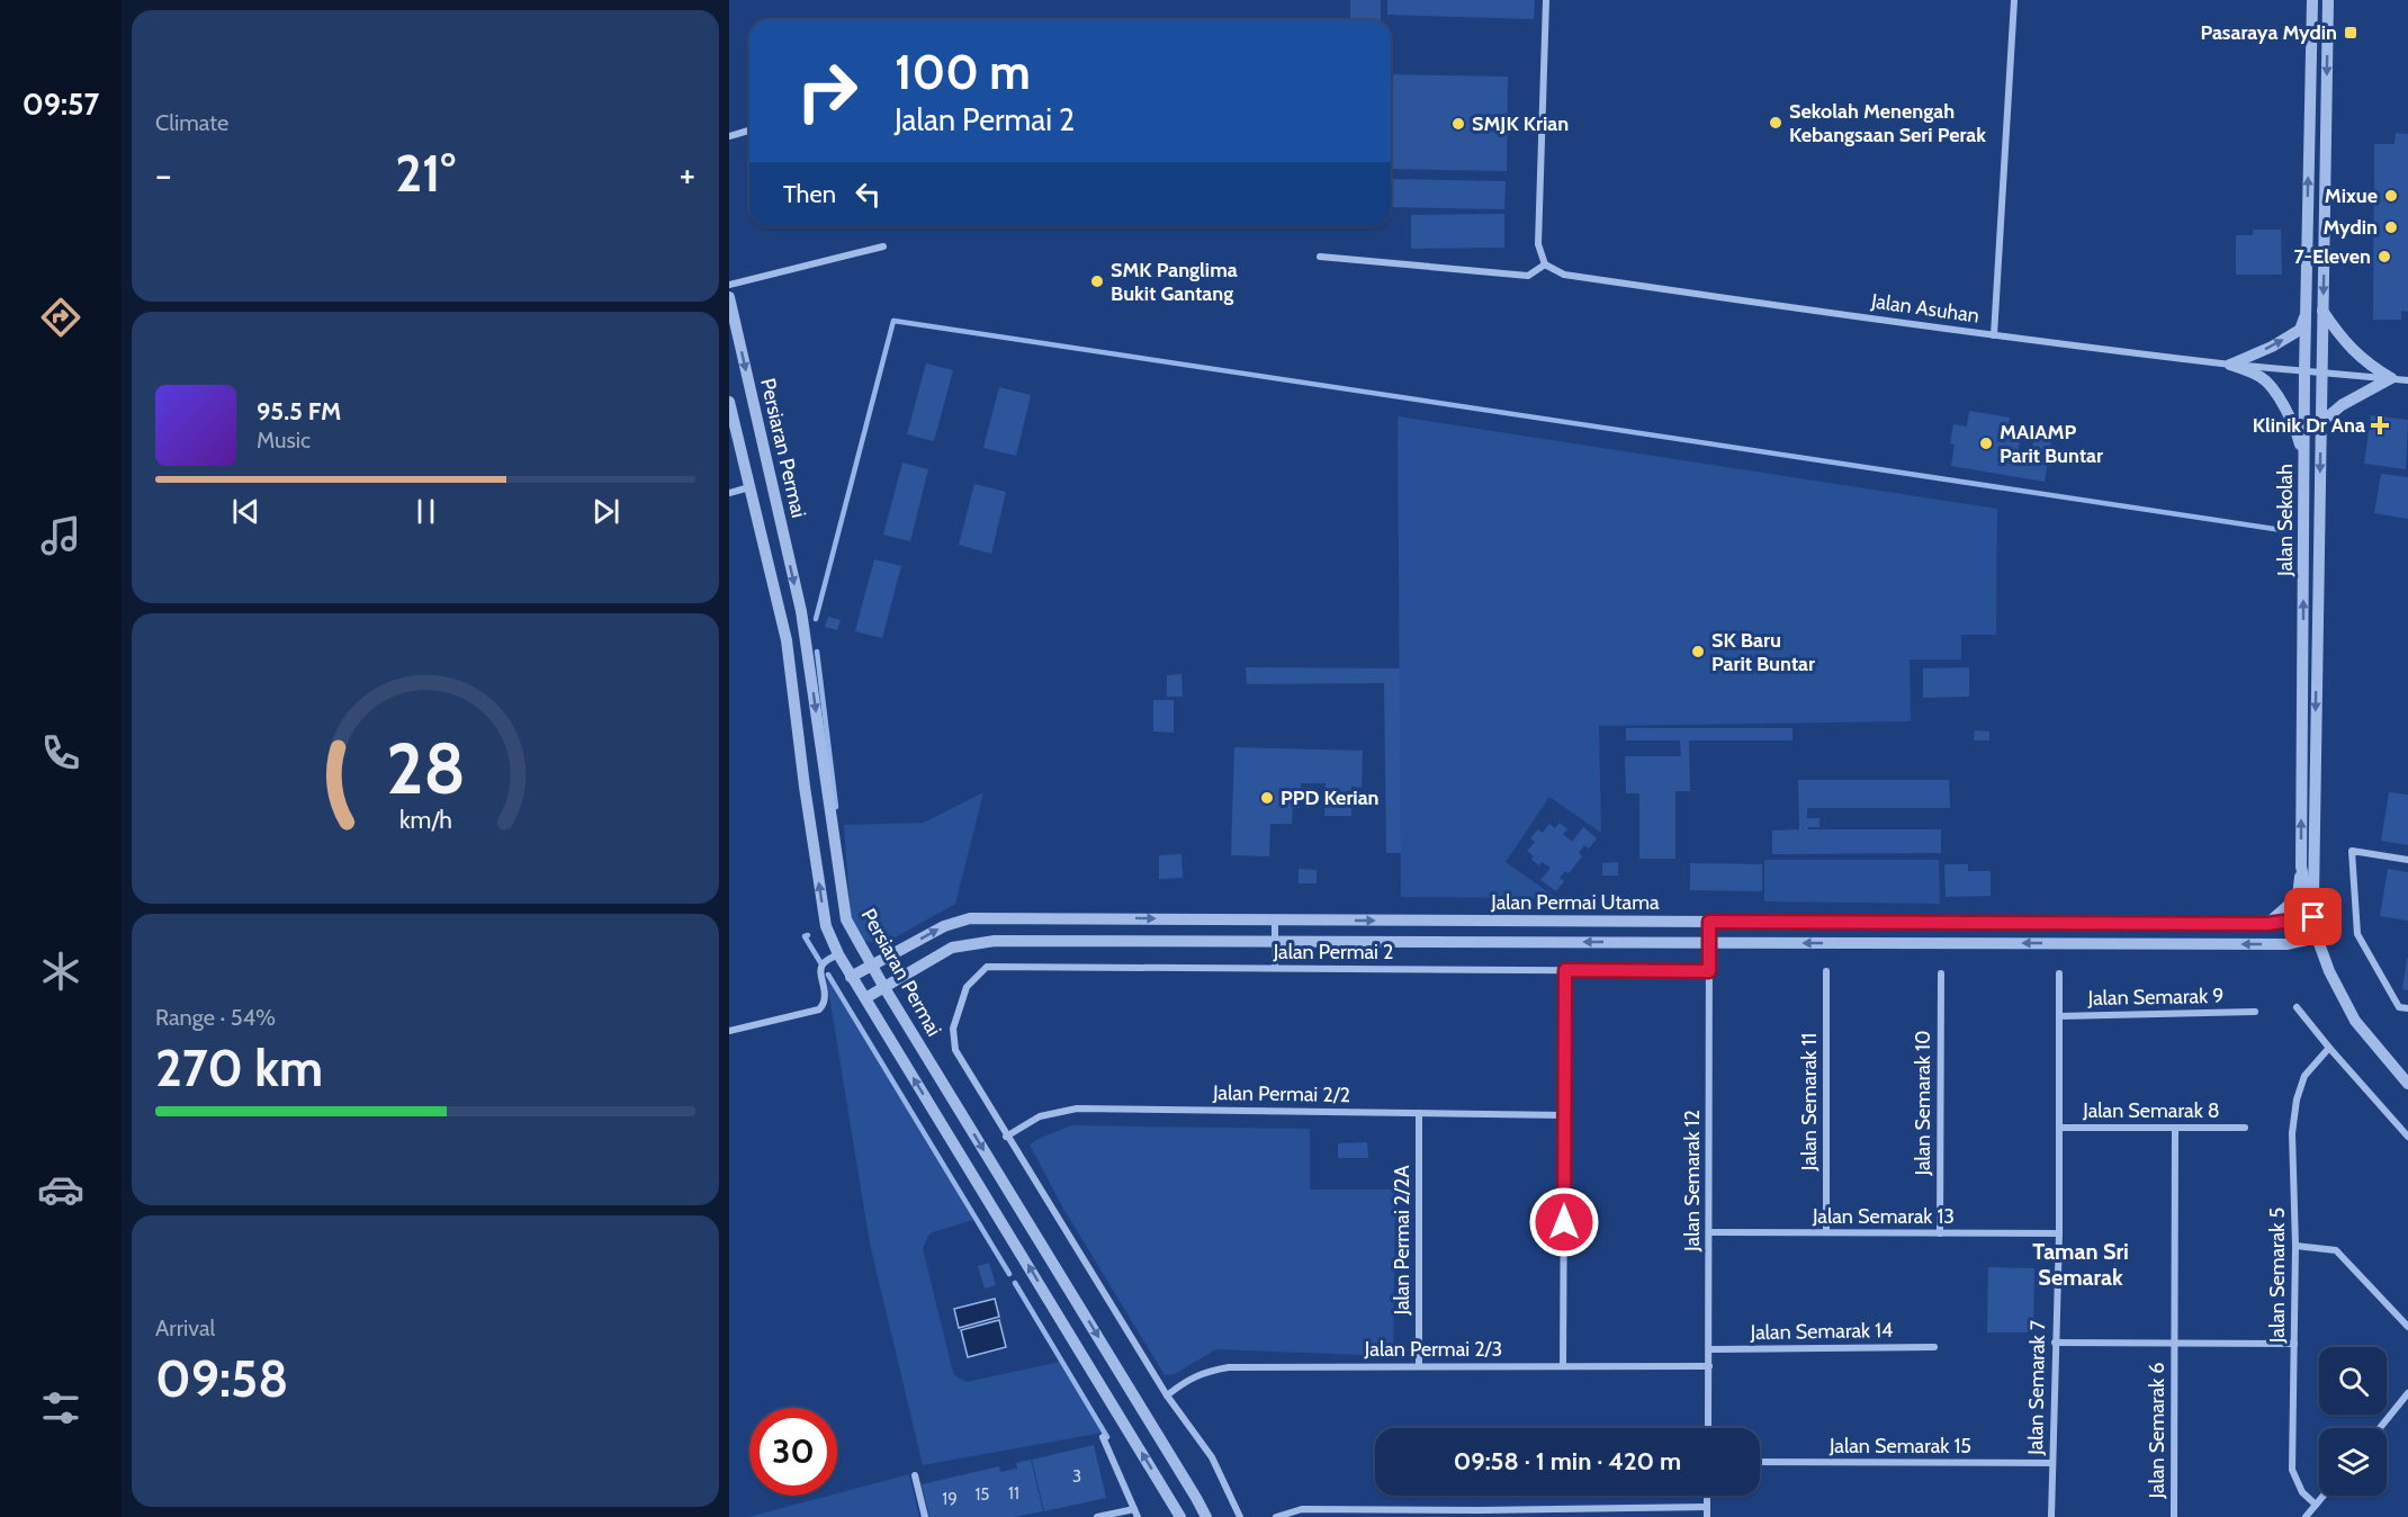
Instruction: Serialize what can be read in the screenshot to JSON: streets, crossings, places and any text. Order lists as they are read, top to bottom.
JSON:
{
  "streets": {
    "street": [
      "Jalan Asuhan",
      "Persiaran Permai",
      "Jalan Sekolah",
      "Jalan Permai Utama",
      "Jalan Permai 2",
      "Jalan Semarak 9",
      "Jalan Permai 2/2",
      "Jalan Semarak 11",
      "Jalan Semarak 10",
      "Jalan Semarak 8",
      "Jalan Semarak 12",
      "Jalan Semarak 13",
      "Jalan Permai 2/2A",
      "Jalan Semarak 5",
      "Jalan Semarak 14",
      "Jalan Permai 2/3",
      "Jalan Semarak 7",
      "Jalan Semarak 6",
      "Jalan Semarak 15"
    ]
  },
  "crossings": [
    ["Jalan Asuhan", "Jalan Sekolah"],
    ["Persiaran Permai", "Jalan Permai Utama"],
    ["Jalan Sekolah", "Jalan Permai Utama"],
    ["Jalan Permai Utama", "Jalan Semarak 12"],
    ["Jalan Permai 2", "Jalan Permai 2/2"],
    ["Jalan Permai 2", "Jalan Semarak 12"],
    ["Jalan Semarak 9", "Jalan Semarak 7"],
    ["Jalan Permai 2/2", "Jalan Permai 2/2A"],
    ["Jalan Semarak 11", "Jalan Semarak 13"],
    ["Jalan Semarak 10", "Jalan Semarak 13"],
    ["Jalan Semarak 8", "Jalan Semarak 7"],
    ["Jalan Semarak 8", "Jalan Semarak 6"],
    ["Jalan Semarak 12", "Jalan Semarak 13"],
    ["Jalan Semarak 12", "Jalan Semarak 14"],
    ["Jalan Semarak 12", "Jalan Permai 2/3"],
    ["Jalan Semarak 13", "Jalan Semarak 7"],
    ["Jalan Permai 2/2A", "Jalan Permai 2/3"],
    ["Jalan Semarak 7", "Jalan Semarak 15"]
  ],
  "districts": ["Taman Sri Semarak"],
  "places": {
    "transit": ["Pasaraya Mydin"],
    "other": [
      "Sekolah Menengah Kebangsaan Seri Perak",
      "SMJK Krian",
      "Mixue",
      "Mydin",
      "7-Eleven",
      "SMK Panglima Bukit Gantang",
      "MAIAMP Parit Buntar",
      "SK Baru Parit Buntar",
      "PPD Kerian"
    ],
    "health": ["Klinik Dr Ana"]
  },
  "house_numbers": [
    "3",
    "11",
    "15",
    "19"
  ],
  "page": {
    "tabs": "09:57",
    "tile": [
      "Climate",
      ["Range · 54%", "270 km"],
      ["Arrival", "09:58"]
    ],
    "turn": ["100 m", "Jalan Permai 2"],
    "heat": ["−", "21°", "+"],
    "then": "Then",
    "song": ["95.5 FM", "Music"],
    "limit": "30",
    "trip": "09:58 · 1 min · 420 m",
    "gauge": ["28", "km/h"]
  }
}
